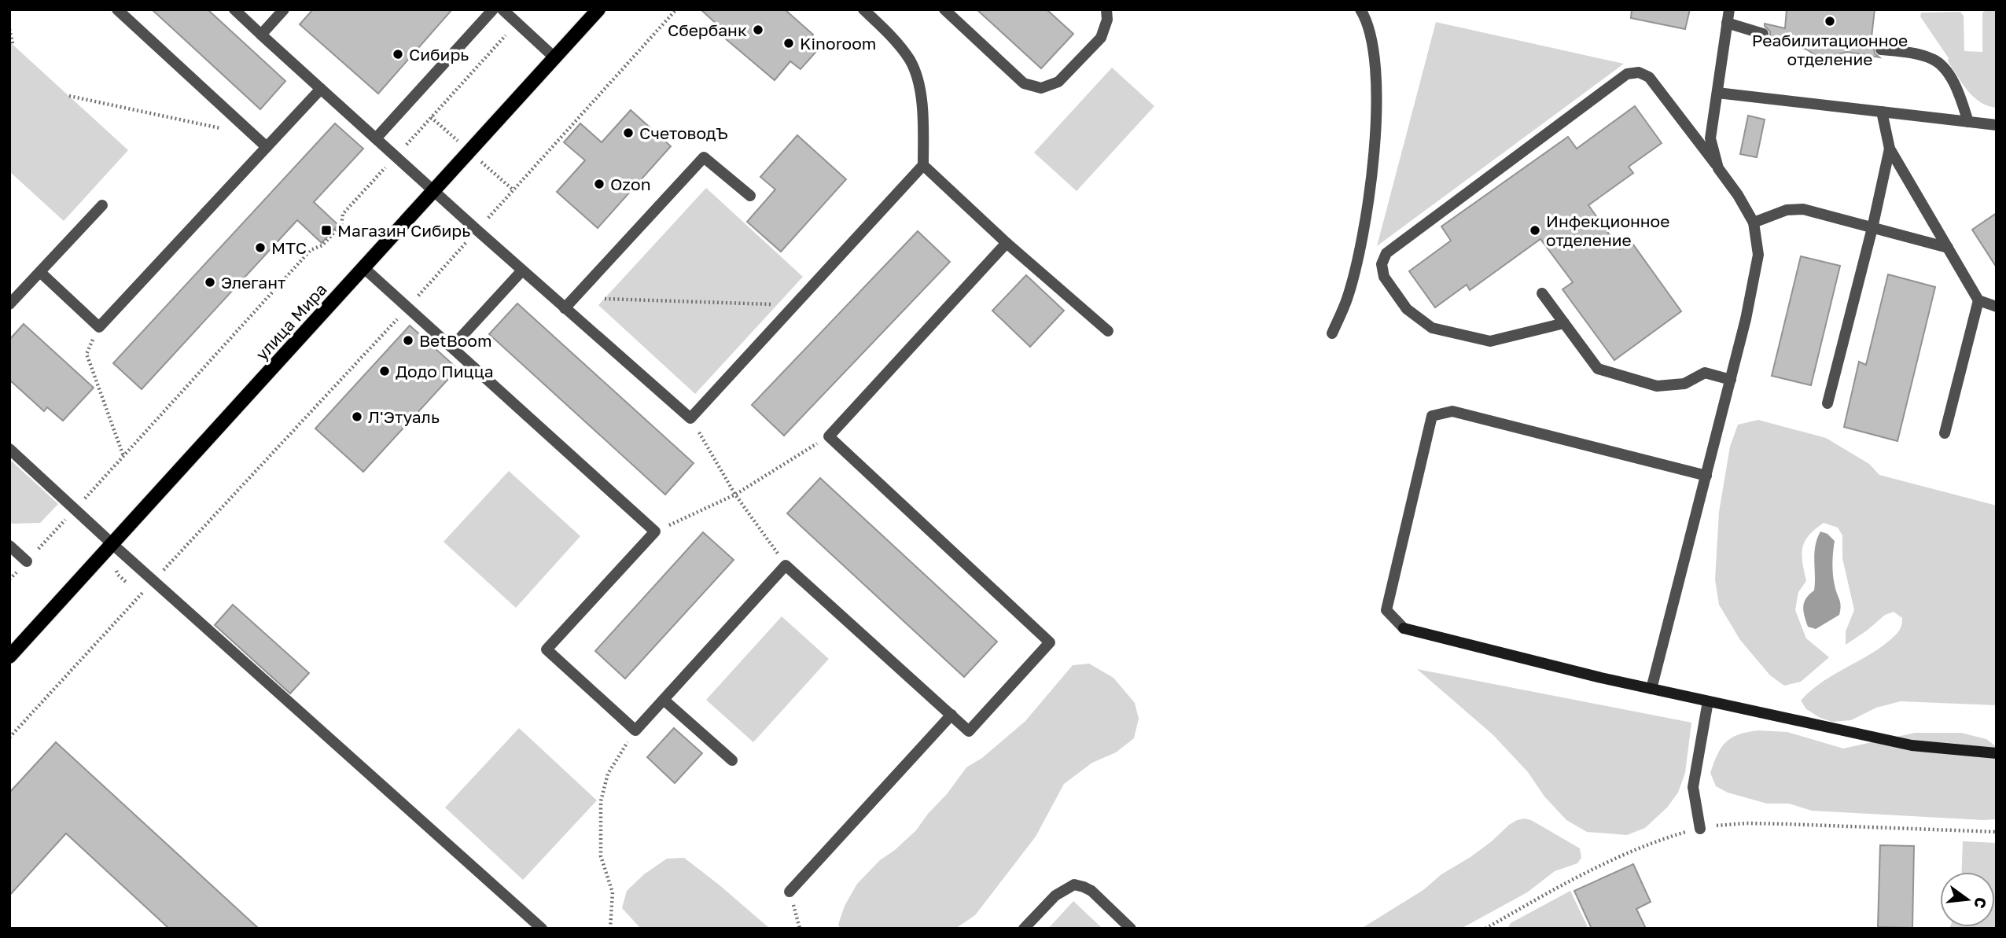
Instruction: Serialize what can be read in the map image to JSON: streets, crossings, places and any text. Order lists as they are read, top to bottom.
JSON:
{
  "streets": {
    "main road": ["улица Мира"]
  },
  "places": {
    "other": [
      "Реабилитационное отделение",
      "Сбербанк",
      "Kinoroom",
      "Сибирь",
      "СчетоводЪ",
      "Ozon",
      "Инфекционное отделение",
      "МТС",
      "Элегант",
      "BetBoom",
      "Додо Пицца",
      "Л'Этуаль"
    ],
    "transit": ["Магазин Сибирь"]
  },
  "north": "right"
}
